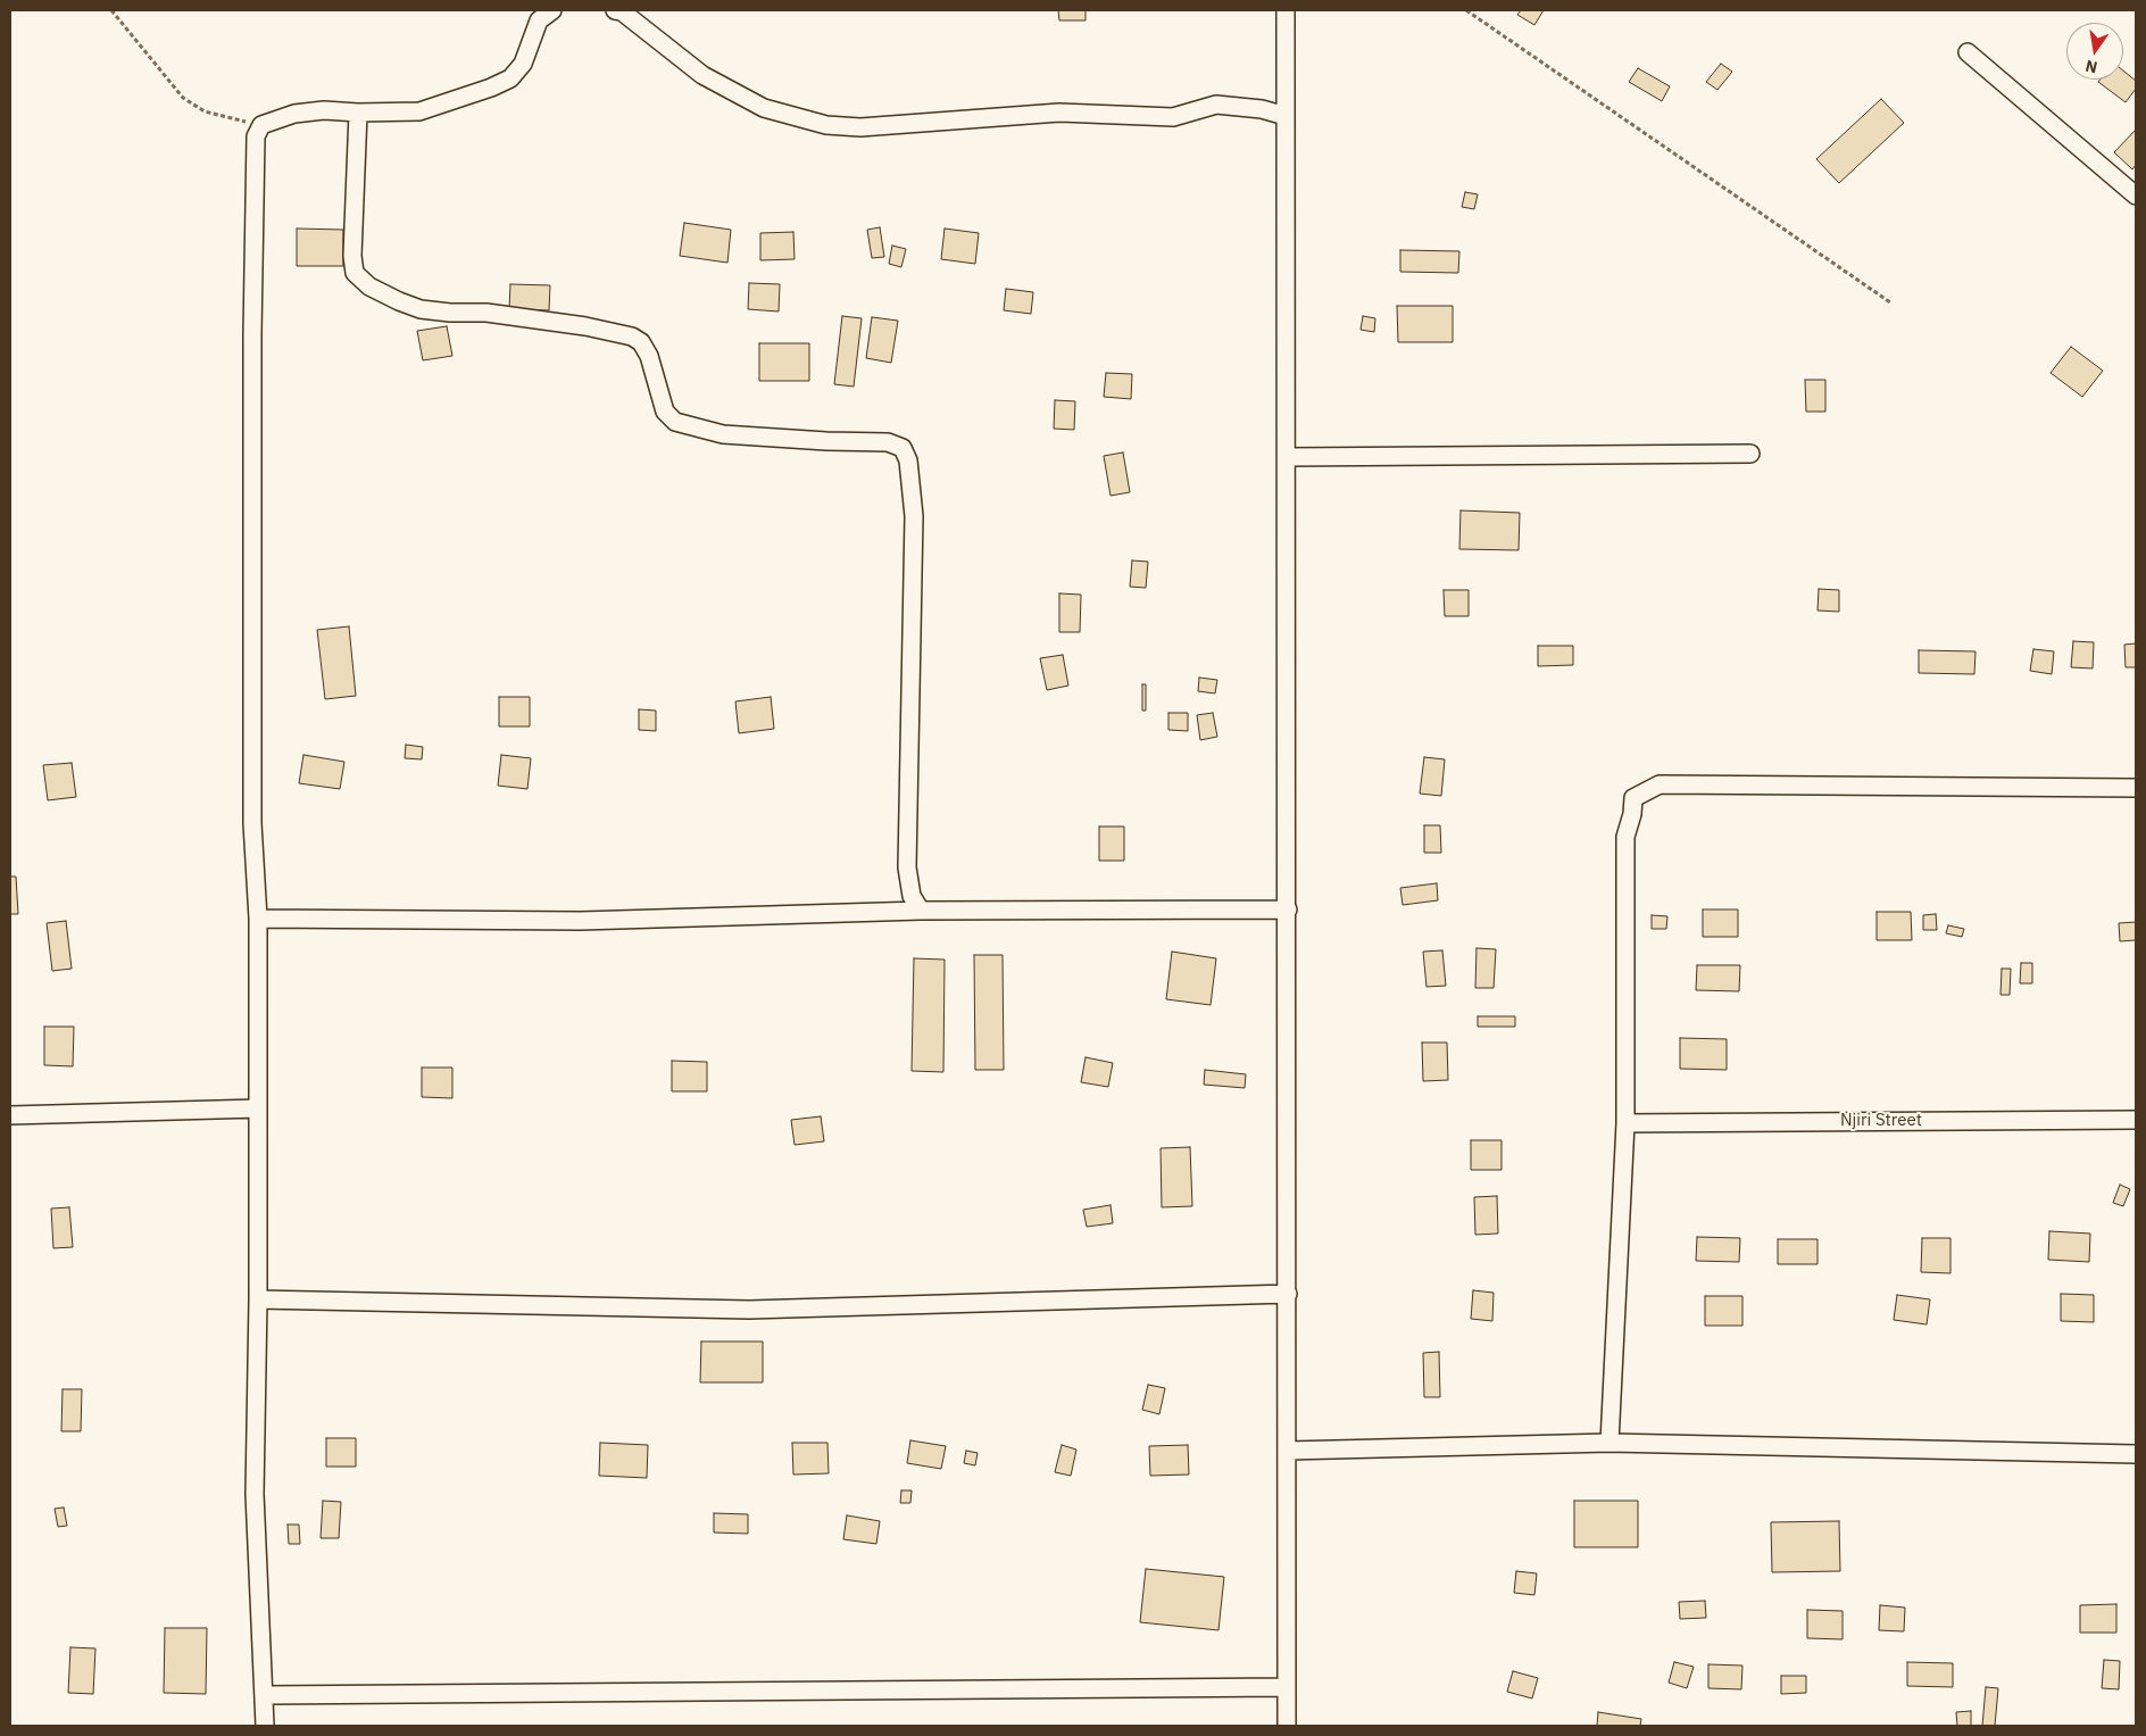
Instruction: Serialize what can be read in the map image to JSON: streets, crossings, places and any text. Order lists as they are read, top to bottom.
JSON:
{
  "streets": {
    "street": ["Njiri Street"]
  },
  "north": "bottom"
}
